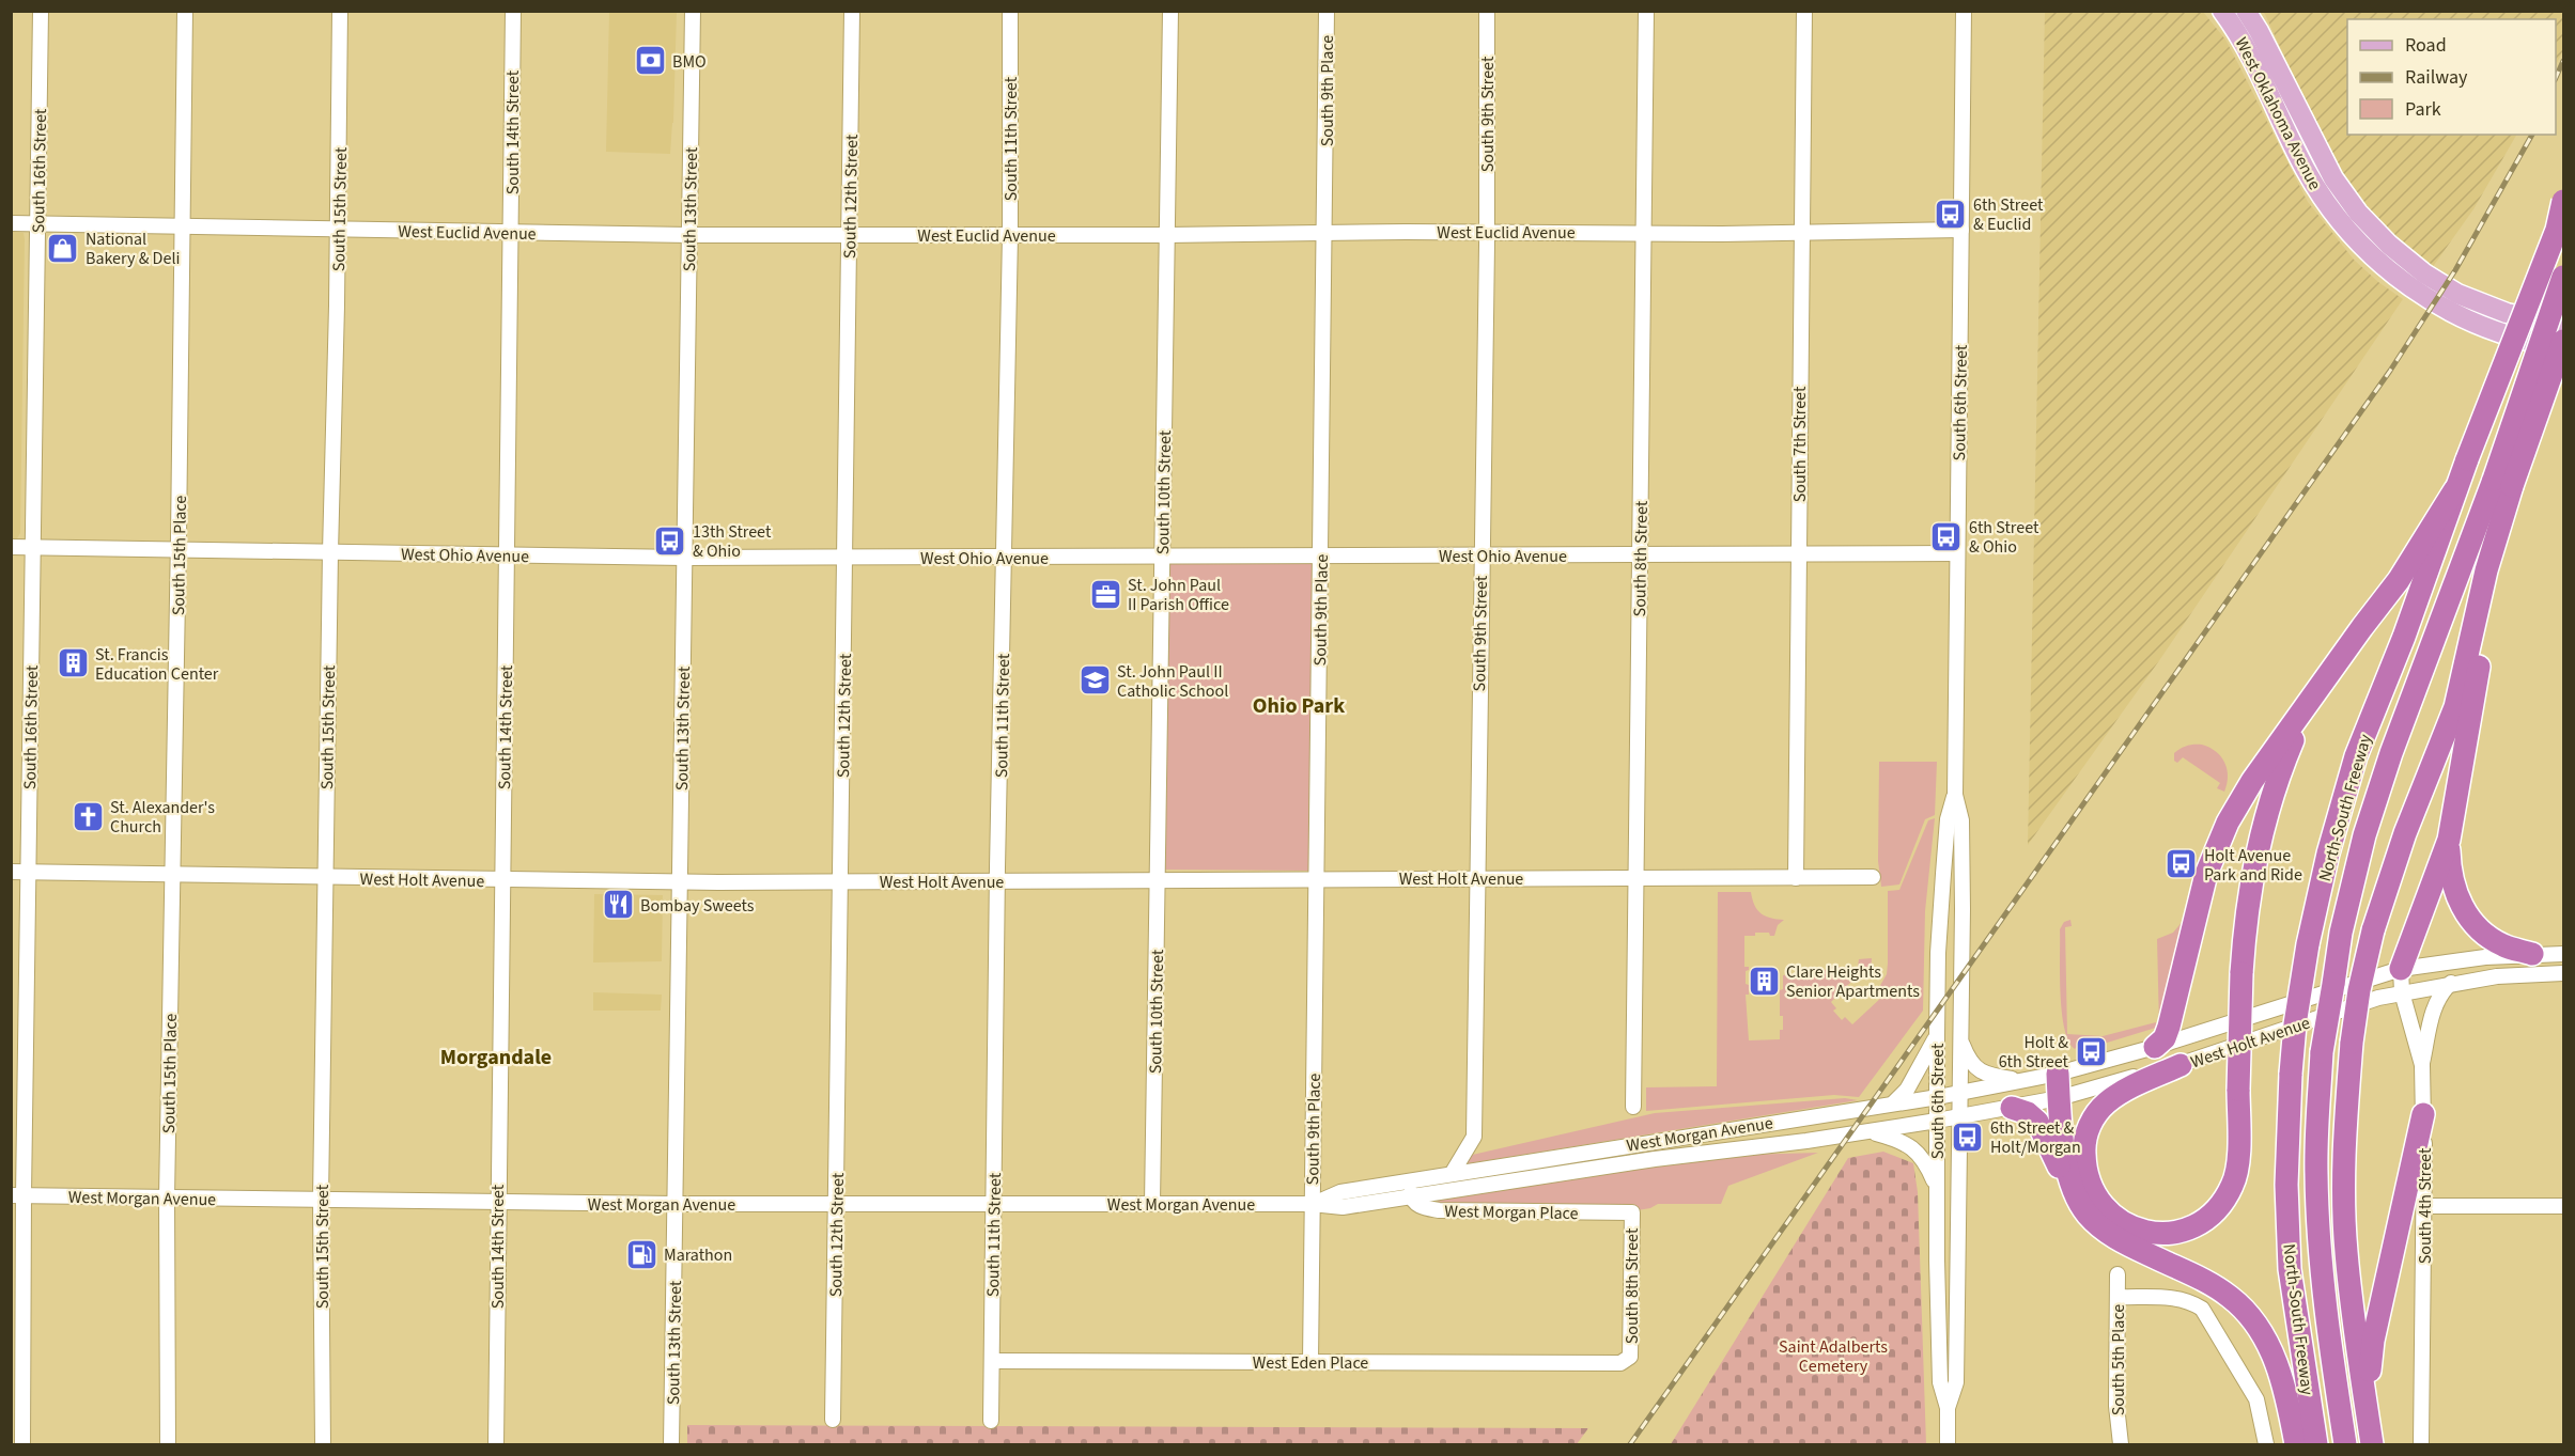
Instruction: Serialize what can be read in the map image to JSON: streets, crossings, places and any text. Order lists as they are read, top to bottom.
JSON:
{
  "streets": {
    "highway": ["North-South Freeway"],
    "main road": ["West Oklahoma Avenue"],
    "street": [
      "South 9th Place",
      "South 9th Street",
      "South 14th Street",
      "South 11th Street",
      "South 16th Street",
      "South 12th Street",
      "South 15th Street",
      "South 13th Street",
      "West Euclid Avenue",
      "South 6th Street",
      "South 7th Street",
      "South 10th Street",
      "West Ohio Avenue",
      "South 15th Place",
      "South 8th Street",
      "West Holt Avenue",
      "West Morgan Avenue",
      "South 4th Street",
      "West Morgan Place",
      "South 5th Place",
      "West Eden Place"
    ]
  },
  "crossings": [
    ["South 9th Place", "West Euclid Avenue"],
    ["South 9th Place", "West Ohio Avenue"],
    ["South 9th Place", "West Holt Avenue"],
    ["South 9th Place", "West Morgan Avenue"],
    ["South 9th Place", "West Eden Place"],
    ["South 9th Street", "West Euclid Avenue"],
    ["South 9th Street", "West Ohio Avenue"],
    ["South 9th Street", "West Holt Avenue"],
    ["South 9th Street", "West Morgan Avenue"],
    ["South 14th Street", "West Euclid Avenue"],
    ["South 14th Street", "West Ohio Avenue"],
    ["South 14th Street", "West Holt Avenue"],
    ["South 14th Street", "West Morgan Avenue"],
    ["South 11th Street", "West Euclid Avenue"],
    ["South 11th Street", "West Ohio Avenue"],
    ["South 11th Street", "West Holt Avenue"],
    ["South 11th Street", "West Morgan Avenue"],
    ["South 11th Street", "West Eden Place"],
    ["South 16th Street", "West Euclid Avenue"],
    ["South 16th Street", "West Ohio Avenue"],
    ["South 16th Street", "West Holt Avenue"],
    ["South 16th Street", "West Morgan Avenue"],
    ["South 12th Street", "West Euclid Avenue"],
    ["South 12th Street", "West Ohio Avenue"],
    ["South 12th Street", "West Holt Avenue"],
    ["South 12th Street", "West Morgan Avenue"],
    ["South 15th Street", "West Euclid Avenue"],
    ["South 15th Street", "West Ohio Avenue"],
    ["South 15th Street", "West Holt Avenue"],
    ["South 15th Street", "West Morgan Avenue"],
    ["South 13th Street", "West Euclid Avenue"],
    ["South 13th Street", "West Ohio Avenue"],
    ["South 13th Street", "West Holt Avenue"],
    ["South 13th Street", "West Morgan Avenue"],
    ["West Euclid Avenue", "South 6th Street"],
    ["West Euclid Avenue", "South 7th Street"],
    ["West Euclid Avenue", "South 10th Street"],
    ["West Euclid Avenue", "South 15th Place"],
    ["West Euclid Avenue", "South 8th Street"],
    ["South 6th Street", "West Ohio Avenue"],
    ["South 6th Street", "West Holt Avenue"],
    ["South 6th Street", "West Morgan Avenue"],
    ["South 7th Street", "West Ohio Avenue"],
    ["South 7th Street", "West Holt Avenue"],
    ["South 10th Street", "West Ohio Avenue"],
    ["South 10th Street", "West Holt Avenue"],
    ["South 10th Street", "West Morgan Avenue"],
    ["West Ohio Avenue", "South 15th Place"],
    ["West Ohio Avenue", "South 8th Street"],
    ["South 15th Place", "West Holt Avenue"],
    ["South 15th Place", "West Morgan Avenue"],
    ["South 8th Street", "West Holt Avenue"],
    ["South 8th Street", "West Morgan Place"],
    ["South 8th Street", "West Eden Place"],
    ["West Holt Avenue", "West Morgan Avenue"],
    ["West Holt Avenue", "South 4th Street"],
    ["West Morgan Avenue", "West Morgan Place"]
  ],
  "districts": ["Ohio Park", "Morgandale"],
  "parks": ["Saint Adalberts Cemetery"],
  "places": {
    "bank": ["BMO"],
    "bus stop": [
      "6th Street & Euclid",
      "6th Street & Ohio",
      "13th Street & Ohio",
      "Holt Avenue Park and Ride",
      "Holt & 6th Street",
      "6th Street & Holt/Morgan"
    ],
    "shop": ["National Bakery & Deli"],
    "office": ["St. John Paul II Parish Office"],
    "building": ["St. Francis Education Center", "Clare Heights Senior Apartments"],
    "school or university": ["St. John Paul II Catholic School"],
    "church": ["St. Alexander's Church"],
    "restaurant": ["Bombay Sweets"],
    "fuel station": ["Marathon"]
  },
  "legend": ["Road", "Railway", "Park"]
}
